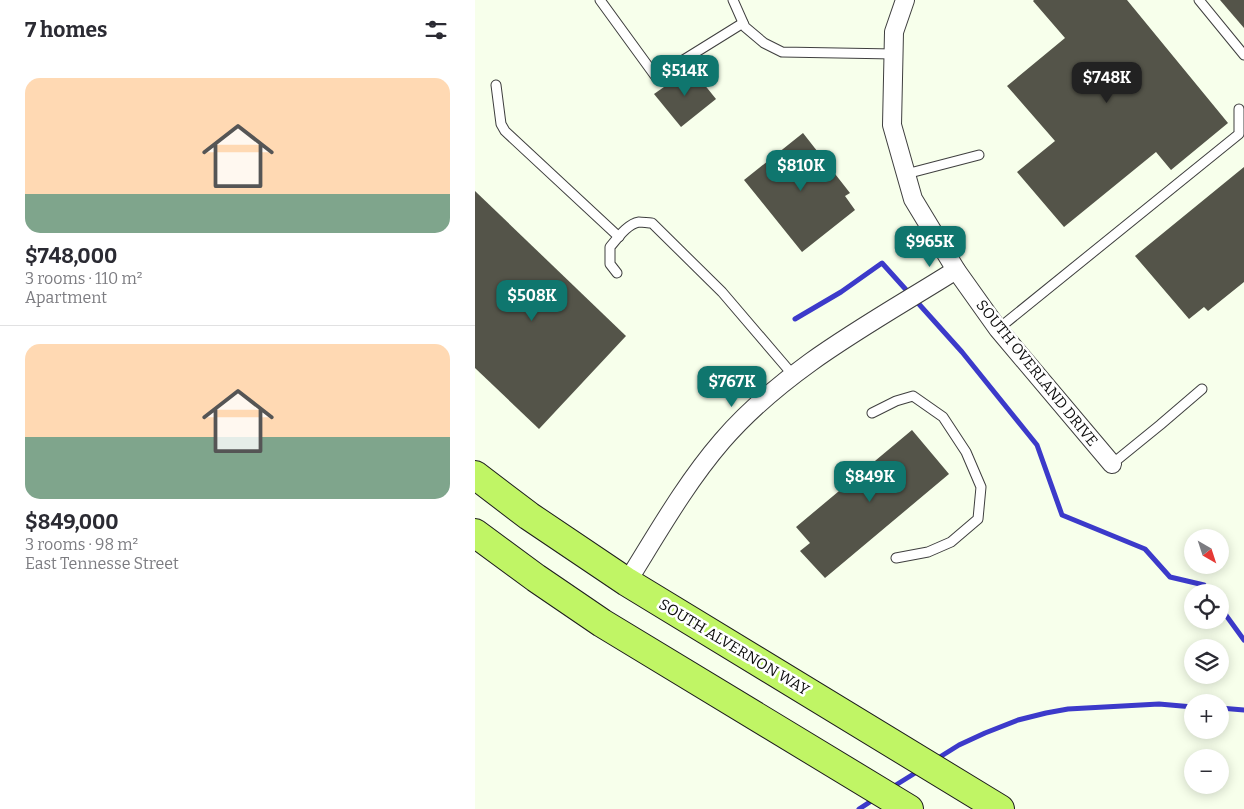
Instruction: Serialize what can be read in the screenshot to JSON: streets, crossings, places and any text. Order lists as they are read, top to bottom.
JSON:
{
  "streets": {
    "main road": ["SOUTH ALVERNON WAY"],
    "street": ["SOUTH OVERLAND DRIVE"]
  },
  "north": "bottom right",
  "page": {
    "heading": "7 homes",
    "price": [
      "$514K",
      "$748K",
      "$810K",
      "$965K",
      "$508K",
      "$767K",
      "$849K"
    ],
    "list": [
      {
        "name": "$748,000",
        "note": "3 rooms · 110 m² · Apartment"
      },
      {
        "name": "$849,000",
        "note": "3 rooms · 98 m² · East Tennesse Street"
      }
    ],
    "map_buttons": ["+", "−"]
  }
}
